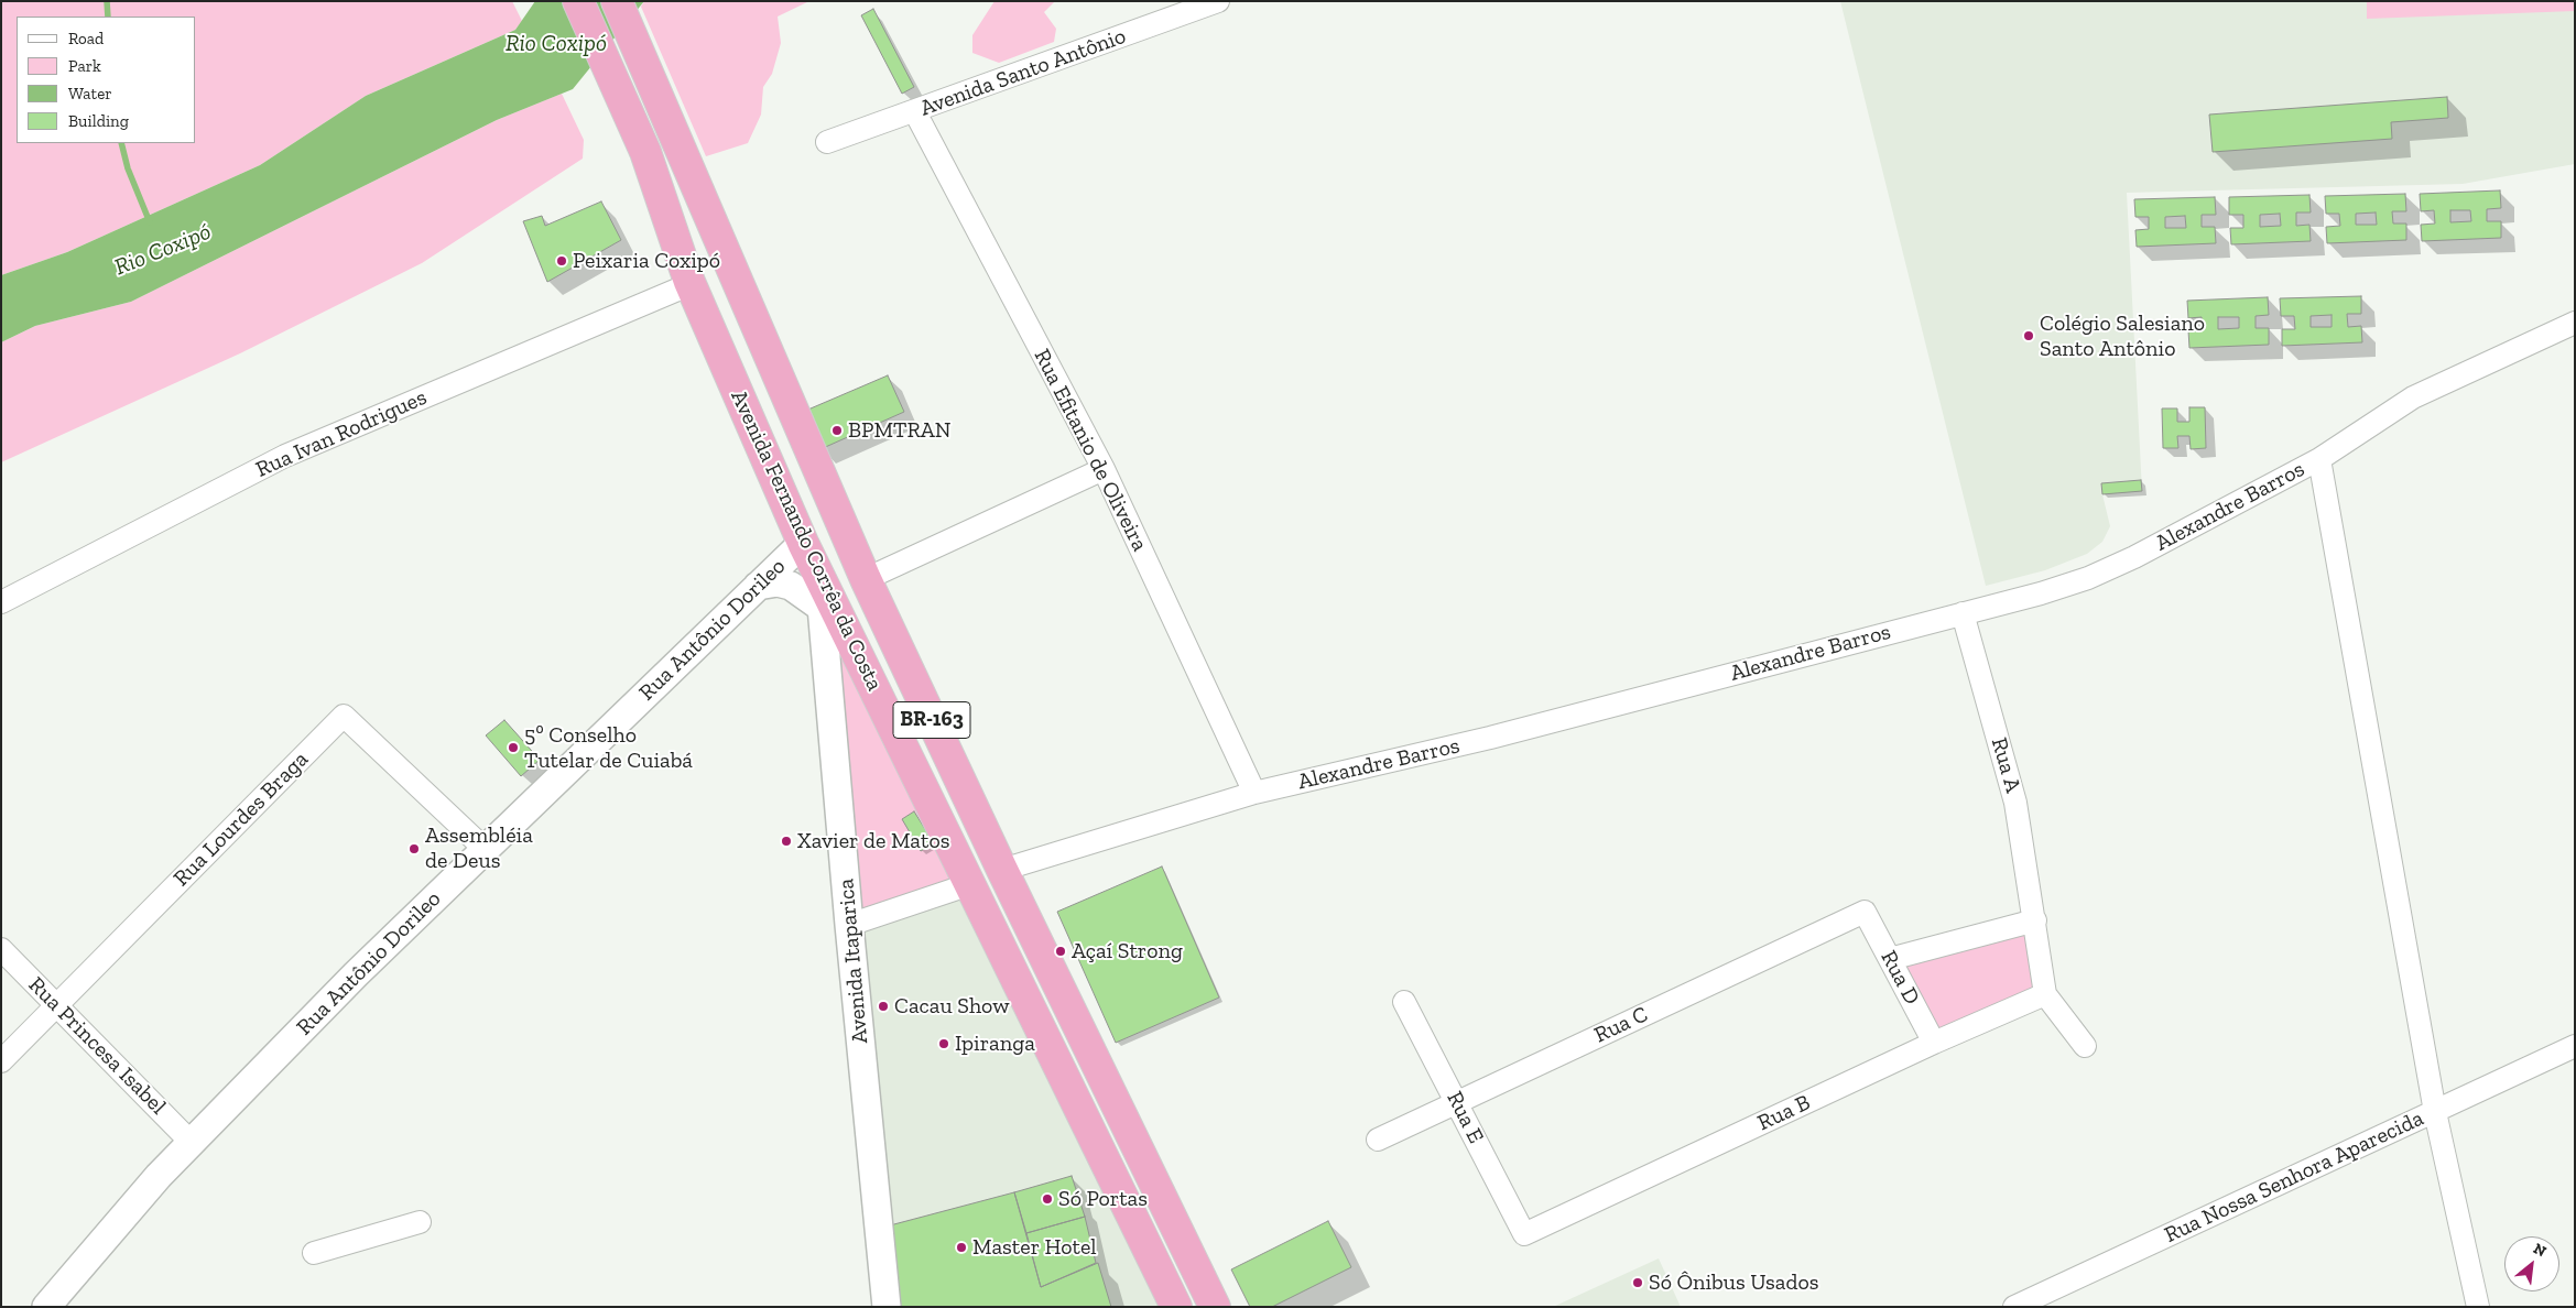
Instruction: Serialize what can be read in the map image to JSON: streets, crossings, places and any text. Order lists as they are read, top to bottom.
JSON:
{
  "streets": {
    "highway": ["Avenida Fernando Corrêa da Costa", "BR-163"],
    "street": [
      "Avenida Santo Antônio",
      "Rua Ivan Rodrigues",
      "Rua Efitanio de Oliveira",
      "Alexandre Barros",
      "Rua Antônio Dorileo",
      "Rua A",
      "Rua Lourdes Braga",
      "Avenida Itaparica",
      "Rua D",
      "Rua C",
      "Rua Princesa Isabel",
      "Rua B",
      "Rua E",
      "Rua Nossa Senhora Aparecida"
    ]
  },
  "crossings": [
    ["Avenida Santo Antônio", "Rua Efitanio de Oliveira"],
    ["Rua Ivan Rodrigues", "Avenida Fernando Corrêa da Costa"],
    ["Rua Efitanio de Oliveira", "Alexandre Barros"],
    ["Alexandre Barros", "Avenida Fernando Corrêa da Costa"],
    ["Alexandre Barros", "Rua A"],
    ["Avenida Fernando Corrêa da Costa", "Rua Antônio Dorileo"],
    ["Avenida Fernando Corrêa da Costa", "Avenida Itaparica"],
    ["Rua Antônio Dorileo", "Rua Lourdes Braga"],
    ["Rua Antônio Dorileo", "Rua Princesa Isabel"],
    ["Rua A", "Rua B"],
    ["Rua Lourdes Braga", "Rua Princesa Isabel"],
    ["Rua D", "Rua C"],
    ["Rua D", "Rua B"],
    ["Rua C", "Rua E"],
    ["Rua B", "Rua E"]
  ],
  "water": ["Rio Coxipó"],
  "places": [
    "Peixaria Coxipó",
    "Colégio Salesiano Santo Antônio",
    "BPMTRAN",
    "5⁰ Conselho Tutelar de Cuiabá",
    "Xavier de Matos",
    "Assembléia de Deus",
    "Açaí Strong",
    "Cacau Show",
    "Ipiranga",
    "Só Portas",
    "Master Hotel",
    "Só Ônibus Usados"
  ],
  "legend": [
    "Road",
    "Park",
    "Water",
    "Building"
  ],
  "north": "top right"
}
